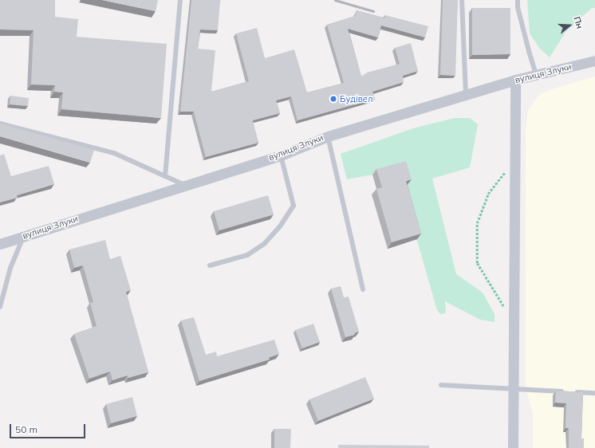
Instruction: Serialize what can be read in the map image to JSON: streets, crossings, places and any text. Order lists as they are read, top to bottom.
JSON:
{
  "streets": {
    "street": ["вулиця Злуки"]
  },
  "places": ["Будівел"],
  "scale_bar": "50 m",
  "north": "right"
}
